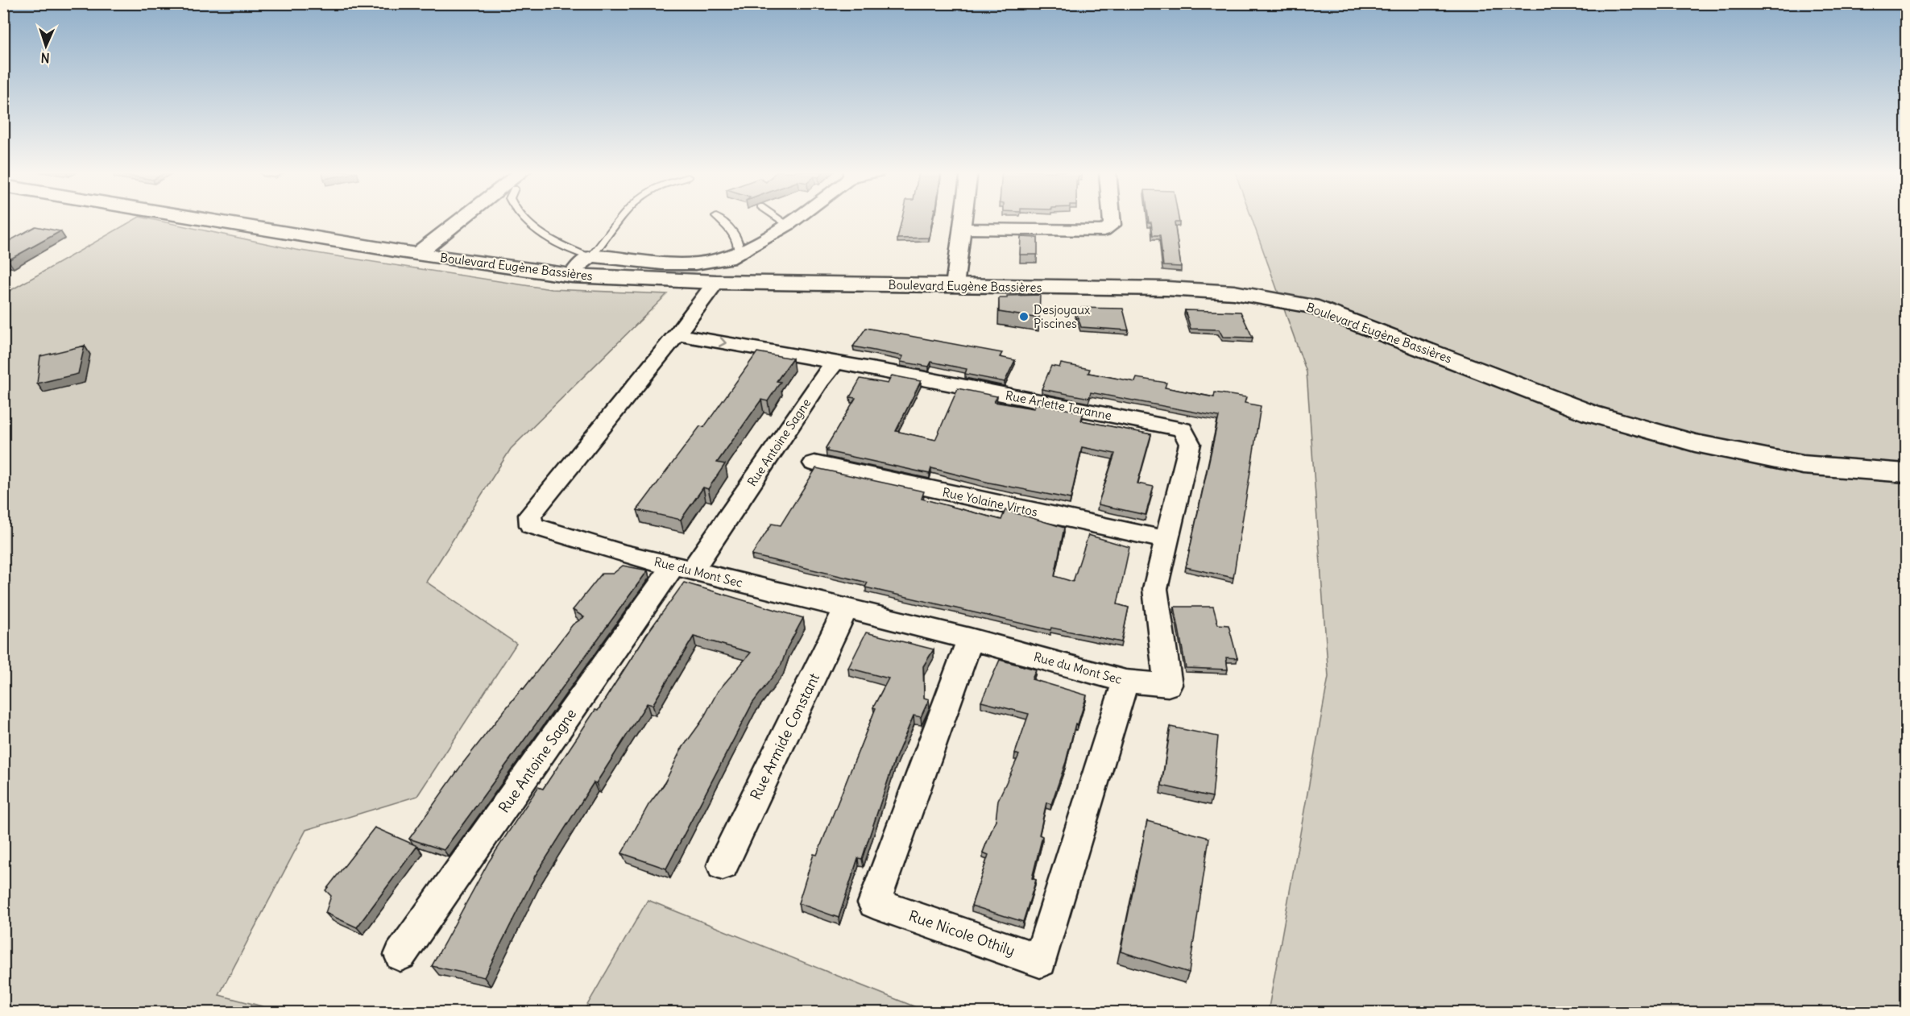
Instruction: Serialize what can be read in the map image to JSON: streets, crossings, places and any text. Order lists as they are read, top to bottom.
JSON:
{
  "streets": {
    "street": [
      "Boulevard Eugène Bassières",
      "Rue Arlette Taranne",
      "Rue Antoine Sagne",
      "Rue Yolaine Virtos",
      "Rue du Mont Sec",
      "Rue Armide Constant",
      "Rue Nicole Othily"
    ]
  },
  "crossings": [
    ["Boulevard Eugène Bassières", "Rue du Mont Sec"],
    ["Rue Arlette Taranne", "Rue Antoine Sagne"],
    ["Rue Arlette Taranne", "Rue Yolaine Virtos"],
    ["Rue Arlette Taranne", "Rue du Mont Sec"],
    ["Rue Antoine Sagne", "Rue du Mont Sec"],
    ["Rue du Mont Sec", "Rue Armide Constant"],
    ["Rue du Mont Sec", "Rue Nicole Othily"]
  ],
  "places": ["Desjoyaux Piscines"],
  "north": "bottom"
}
